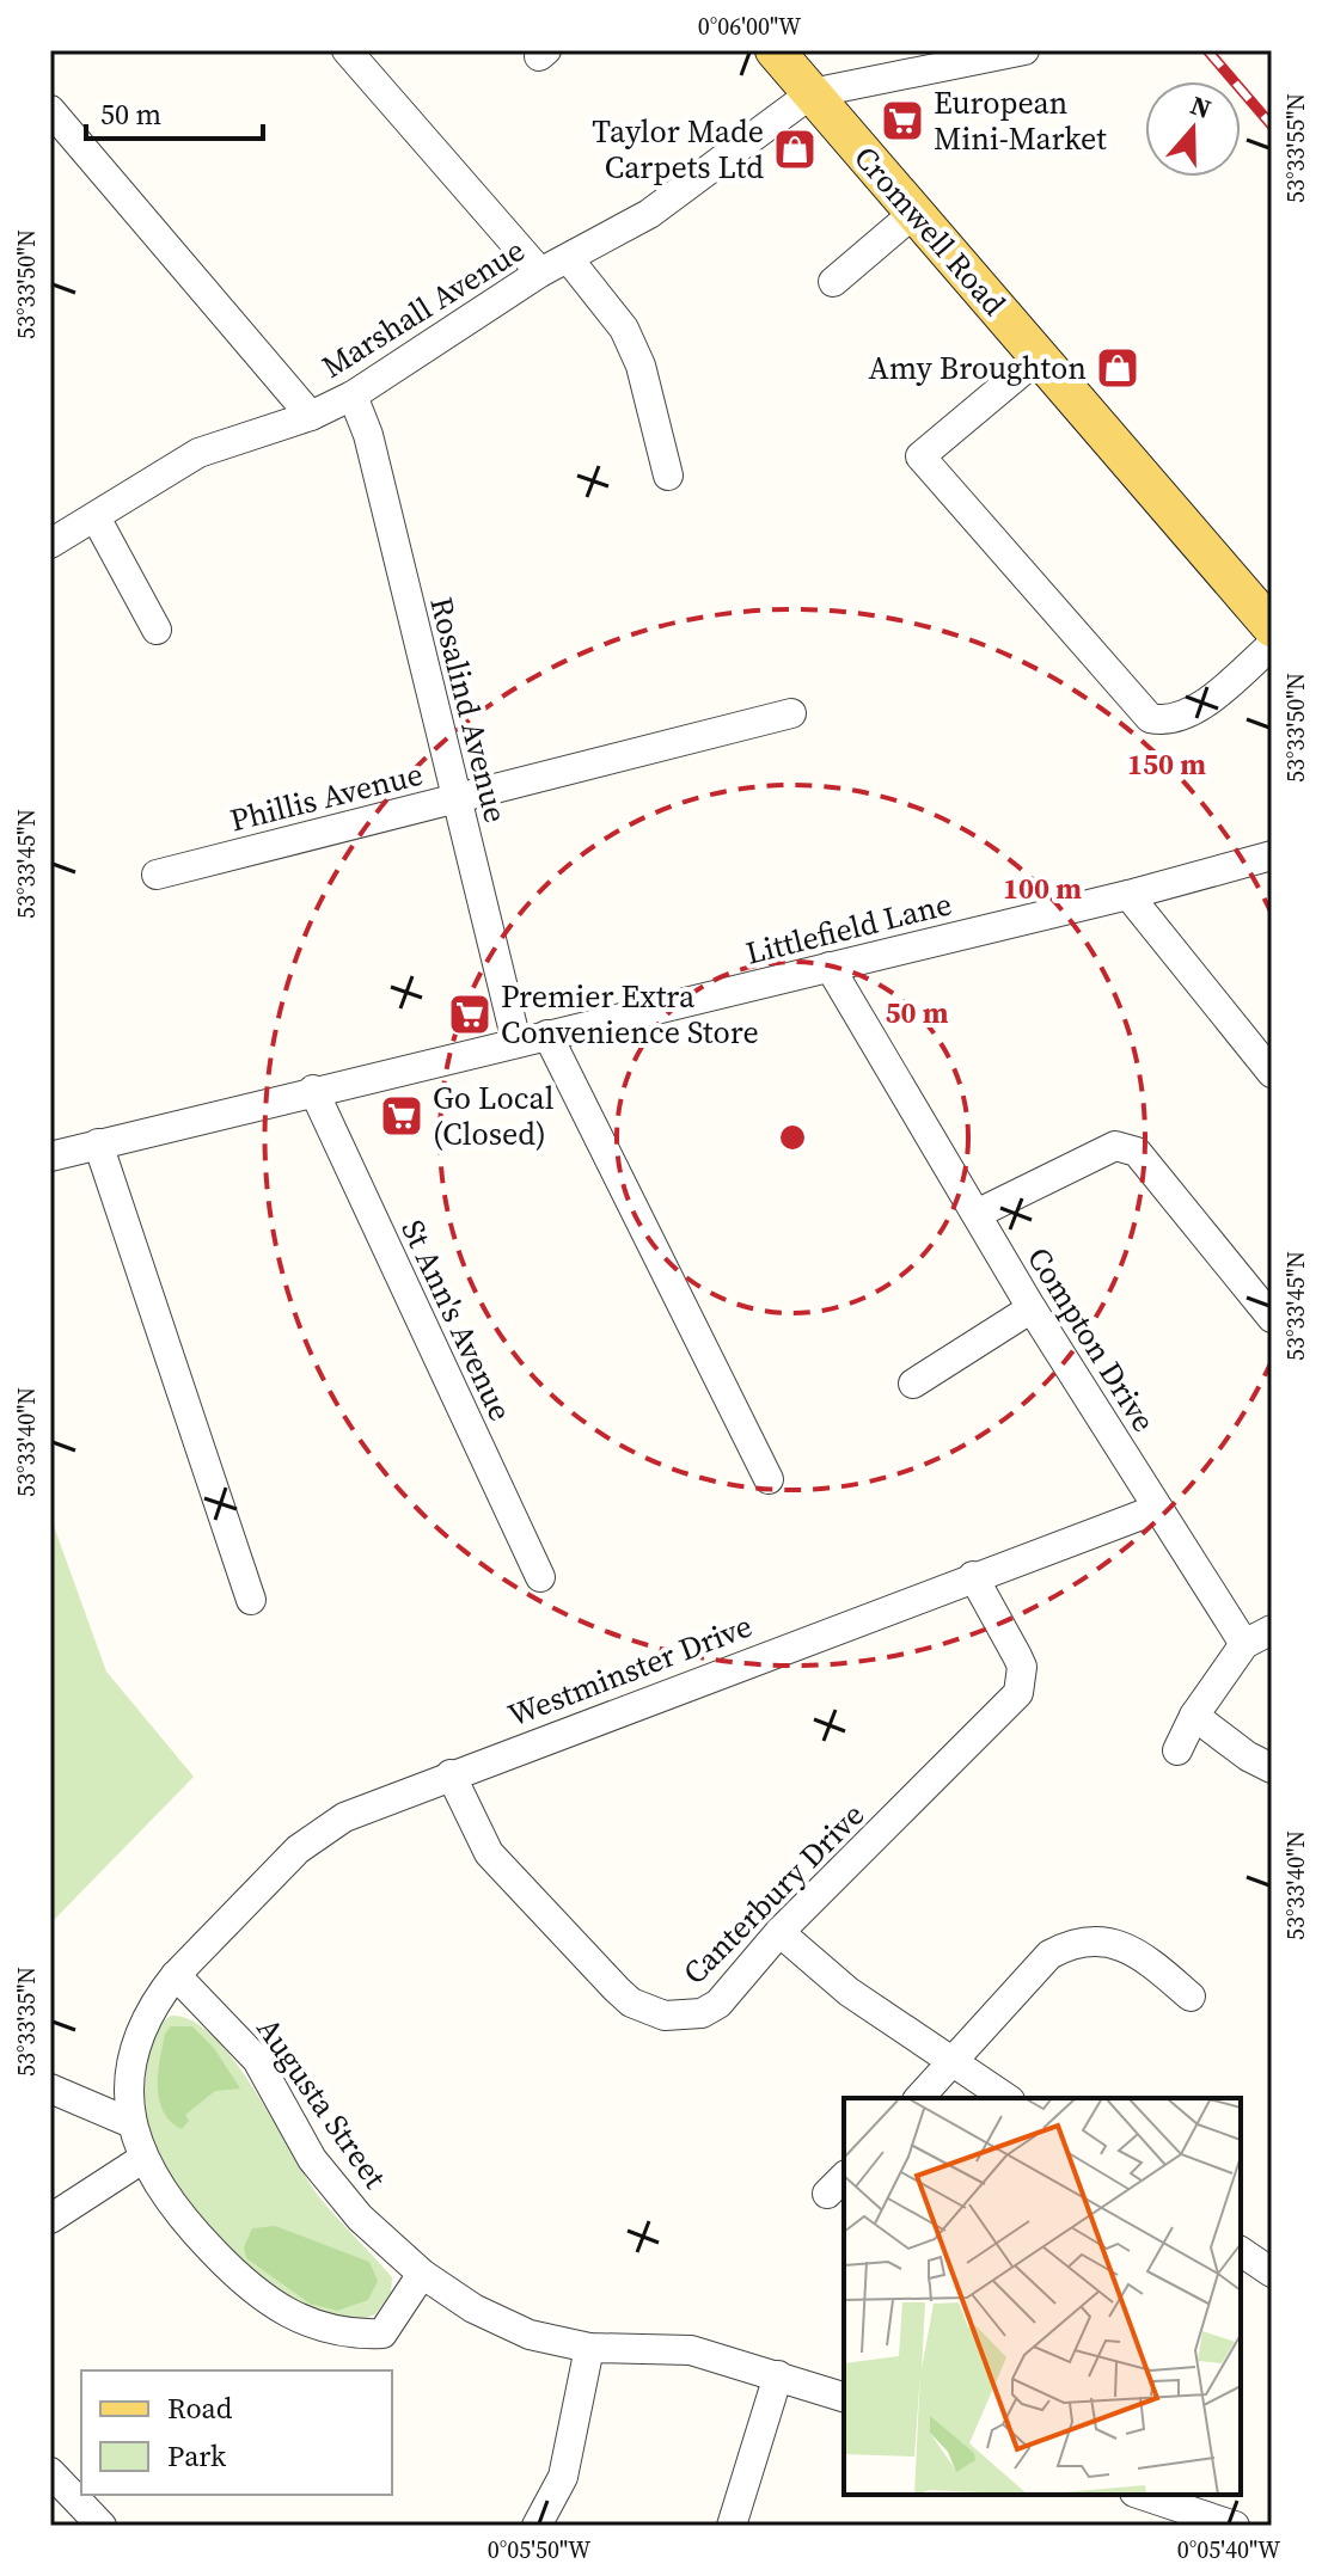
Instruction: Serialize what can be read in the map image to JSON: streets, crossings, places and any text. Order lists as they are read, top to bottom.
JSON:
{
  "streets": {
    "main road": ["Cromwell Road"],
    "street": [
      "Marshall Avenue",
      "Rosalind Avenue",
      "Phillis Avenue",
      "Littlefield Lane",
      "St Ann's Avenue",
      "Compton Drive",
      "Westminster Drive",
      "Canterbury Drive",
      "Augusta Street"
    ]
  },
  "crossings": [
    ["Cromwell Road", "Marshall Avenue"],
    ["Marshall Avenue", "Rosalind Avenue"],
    ["Rosalind Avenue", "Phillis Avenue"],
    ["Rosalind Avenue", "Littlefield Lane"],
    ["Littlefield Lane", "St Ann's Avenue"],
    ["Littlefield Lane", "Compton Drive"],
    ["Compton Drive", "Westminster Drive"],
    ["Westminster Drive", "Canterbury Drive"],
    ["Westminster Drive", "Augusta Street"]
  ],
  "places": {
    "supermarket": ["European Mini-Market", "Premier Extra Convenience Store", "Go Local (Closed)"],
    "shop": ["Taylor Made Carpets Ltd", "Amy Broughton"]
  },
  "legend": ["Road", "Park"],
  "scale_bar": "50 m",
  "north": "top",
  "coordinates": [
    "0°06'00\"W",
    "53°33'55\"N",
    "53°33'50\"N",
    "53°33'45\"N",
    "53°33'40\"N",
    "53°33'35\"N",
    "0°05'50\"W",
    "0°05'40\"W"
  ],
  "rings": ["150 m", "100 m", "50 m"]
}
